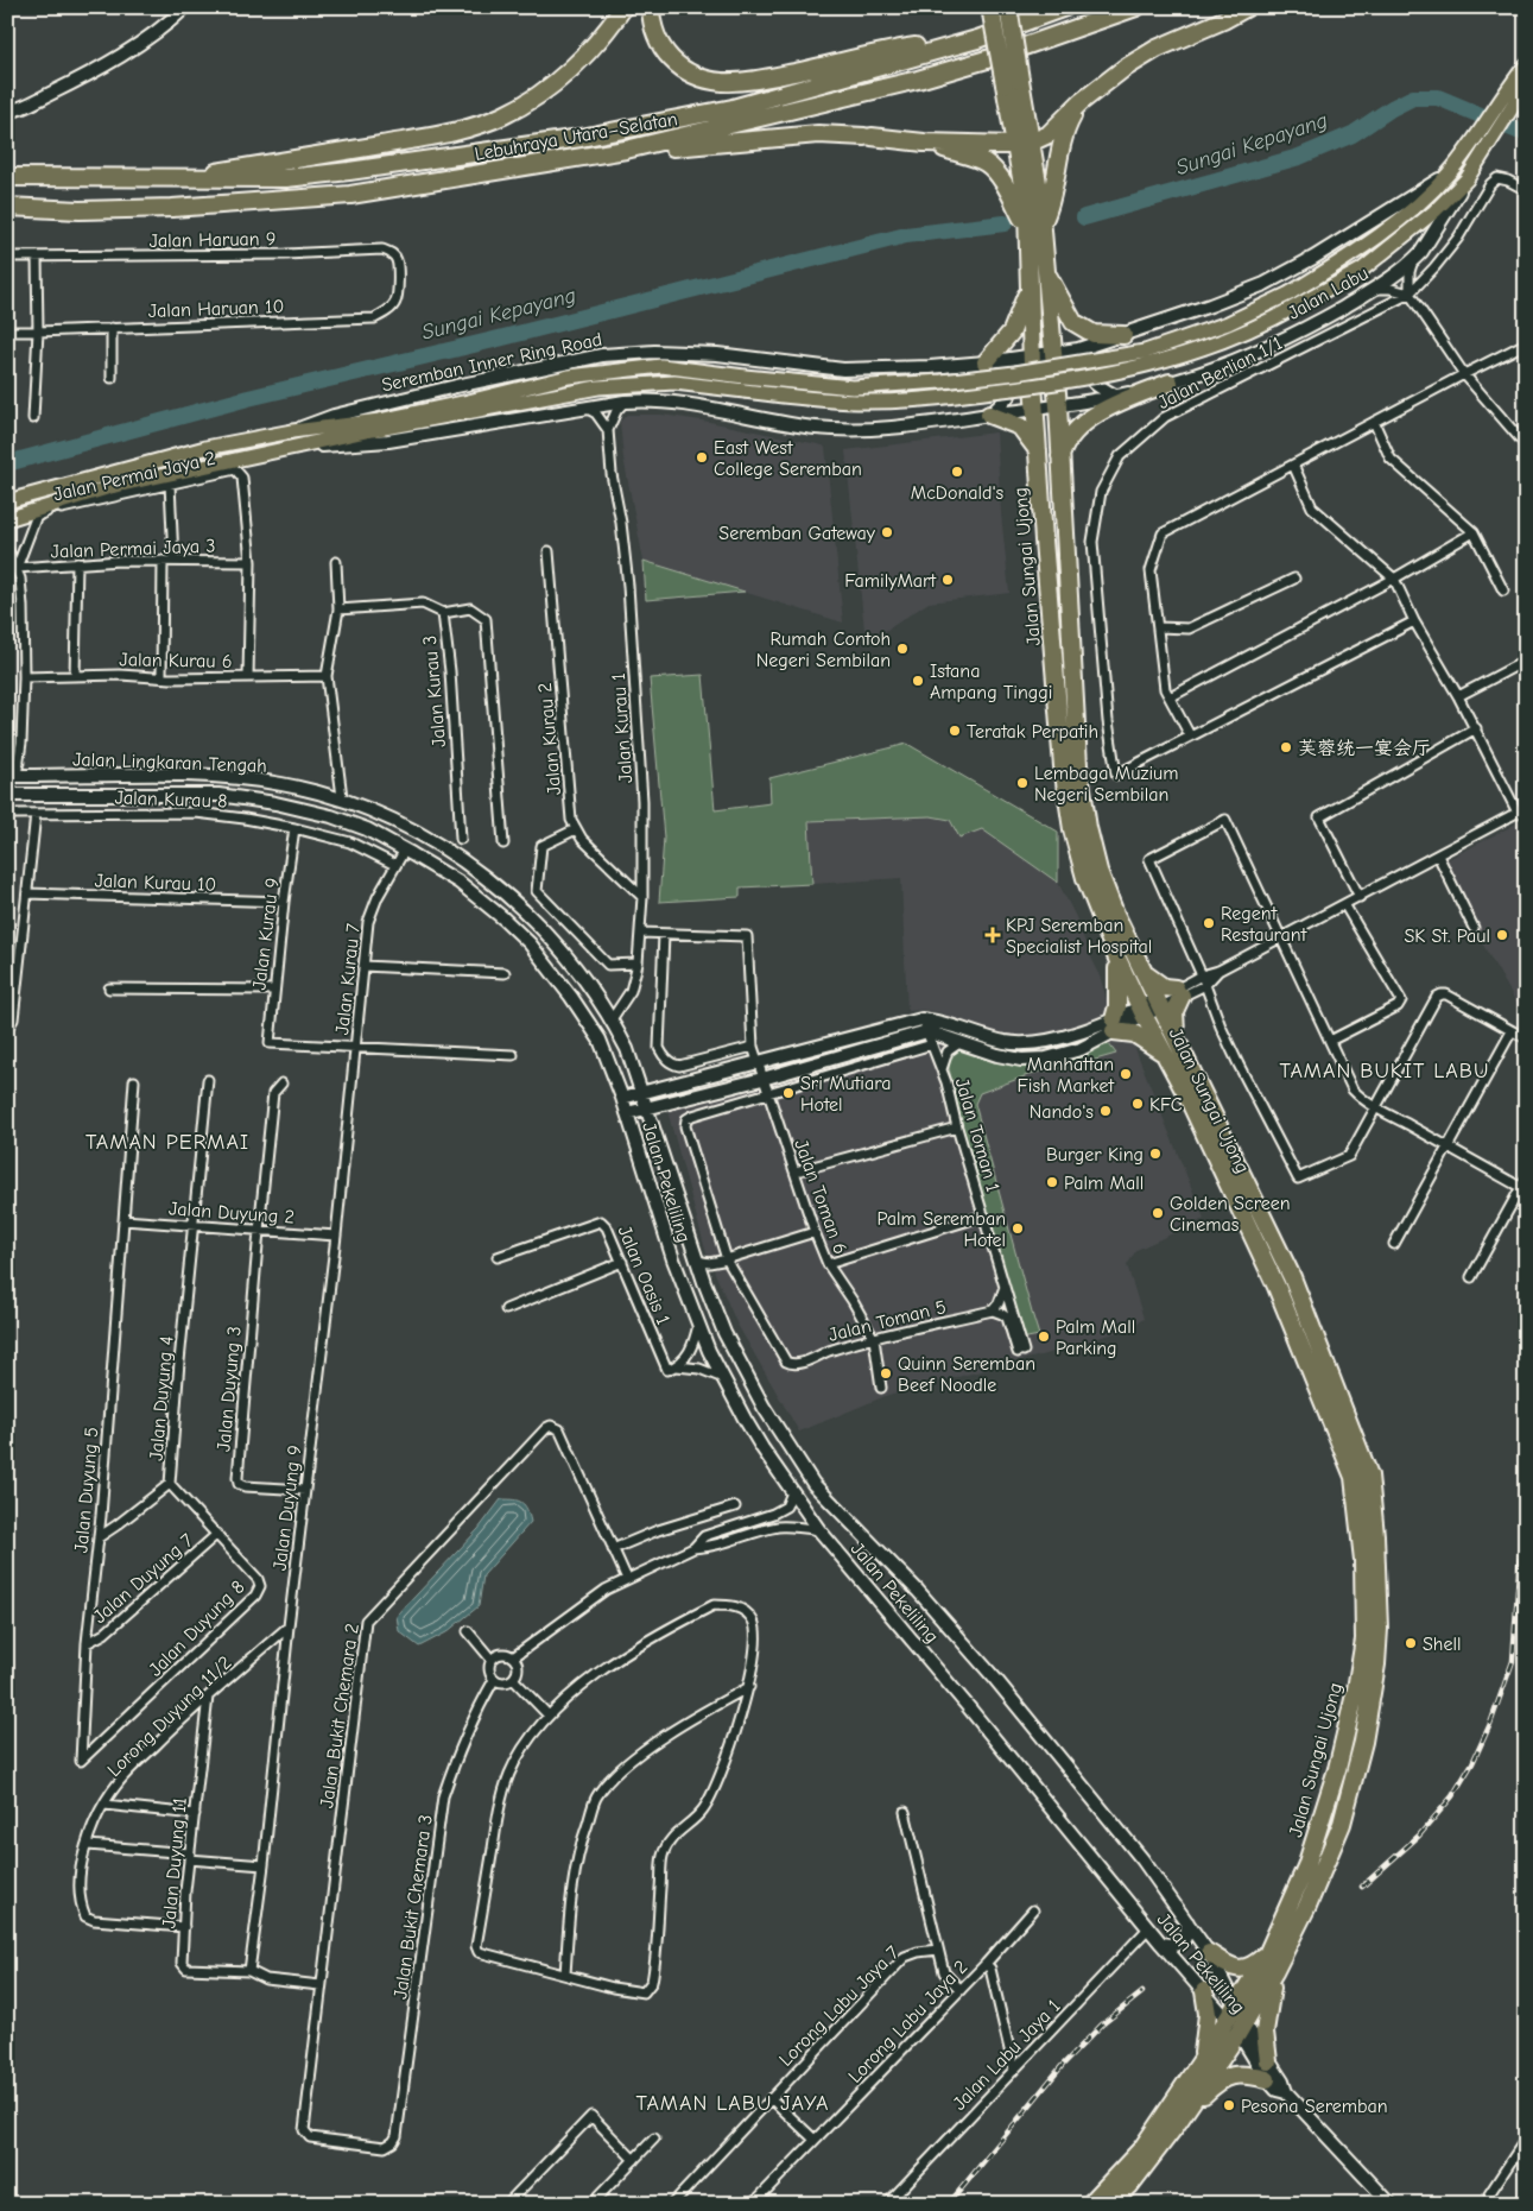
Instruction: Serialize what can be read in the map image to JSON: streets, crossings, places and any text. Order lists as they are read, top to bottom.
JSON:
{
  "streets": {
    "highway": ["Lebuhraya Utara–Selatan", "Jalan Sungai Ujong"],
    "main road": ["Jalan Labu", "Seremban Inner Ring Road"],
    "street": [
      "Jalan Haruan 9",
      "Jalan Haruan 10",
      "Jalan Berlian 1/1",
      "Jalan Permai Jaya 2",
      "Jalan Permai Jaya 3",
      "Jalan Kurau 6",
      "Jalan Kurau 3",
      "Jalan Kurau 1",
      "Jalan Kurau 2",
      "Jalan Lingkaran Tengah",
      "Jalan Kurau 8",
      "Jalan Kurau 10",
      "Jalan Kurau 9",
      "Jalan Kurau 7",
      "Jalan Toman 1",
      "Jalan Pekeliling",
      "Jalan Toman 6",
      "Jalan Duyung 2",
      "Jalan Oasis 1",
      "Jalan Toman 5",
      "Jalan Duyung 3",
      "Jalan Duyung 4",
      "Jalan Duyung 5",
      "Jalan Duyung 9",
      "Jalan Duyung 7",
      "Jalan Duyung 8",
      "Lorong Duyung 11/2",
      "Jalan Bukit Chemara 2",
      "Jalan Duyung 11",
      "Jalan Bukit Chemara 3",
      "Lorong Labu Jaya 7",
      "Lorong Labu Jaya 2",
      "Jalan Labu Jaya 1"
    ]
  },
  "crossings": [
    ["Jalan Haruan 9", "Jalan Haruan 10"],
    ["Jalan Labu", "Seremban Inner Ring Road"],
    ["Jalan Labu", "Jalan Sungai Ujong"],
    ["Seremban Inner Ring Road", "Jalan Sungai Ujong"],
    ["Jalan Permai Jaya 2", "Jalan Permai Jaya 3"],
    ["Jalan Sungai Ujong", "Jalan Toman 1"],
    ["Jalan Sungai Ujong", "Jalan Pekeliling"],
    ["Jalan Kurau 1", "Jalan Kurau 2"],
    ["Jalan Kurau 1", "Jalan Lingkaran Tengah"],
    ["Jalan Lingkaran Tengah", "Jalan Kurau 7"],
    ["Jalan Lingkaran Tengah", "Jalan Toman 1"],
    ["Jalan Lingkaran Tengah", "Jalan Pekeliling"],
    ["Jalan Kurau 8", "Jalan Kurau 9"],
    ["Jalan Kurau 8", "Jalan Kurau 7"],
    ["Jalan Kurau 10", "Jalan Kurau 9"],
    ["Jalan Kurau 9", "Jalan Kurau 7"],
    ["Jalan Kurau 9", "Jalan Duyung 9"],
    ["Jalan Kurau 7", "Jalan Duyung 9"],
    ["Jalan Toman 1", "Jalan Pekeliling"],
    ["Jalan Toman 1", "Jalan Toman 6"],
    ["Jalan Toman 1", "Jalan Toman 5"],
    ["Jalan Pekeliling", "Jalan Oasis 1"],
    ["Jalan Pekeliling", "Jalan Labu Jaya 1"],
    ["Jalan Toman 6", "Jalan Toman 5"],
    ["Jalan Duyung 2", "Jalan Duyung 3"],
    ["Jalan Duyung 2", "Jalan Duyung 4"],
    ["Jalan Duyung 2", "Jalan Duyung 5"],
    ["Jalan Duyung 2", "Jalan Duyung 9"],
    ["Jalan Duyung 3", "Jalan Duyung 9"],
    ["Jalan Duyung 4", "Jalan Duyung 5"],
    ["Jalan Duyung 4", "Jalan Duyung 8"],
    ["Jalan Duyung 5", "Jalan Duyung 7"],
    ["Jalan Duyung 5", "Jalan Duyung 8"],
    ["Jalan Duyung 9", "Lorong Duyung 11/2"],
    ["Jalan Duyung 9", "Jalan Duyung 11"],
    ["Jalan Duyung 7", "Jalan Duyung 8"],
    ["Lorong Duyung 11/2", "Jalan Duyung 11"],
    ["Jalan Bukit Chemara 2", "Jalan Bukit Chemara 3"]
  ],
  "districts": ["TAMAN BUKIT LABU", "TAMAN PERMAI", "TAMAN LABU JAYA"],
  "water": ["Sungai Kepayang"],
  "places": {
    "other": [
      "East West College Seremban",
      "McDonald's",
      "Seremban Gateway",
      "FamilyMart",
      "Rumah Contoh Negeri Sembilan",
      "Istana Ampang Tinggi",
      "Teratak Perpatih",
      "芙蓉统一宴会厅",
      "Lembaga Muzium Negeri Sembilan",
      "Regent Restaurant",
      "SK St. Paul",
      "Manhattan Fish Market",
      "Sri Mutiara Hotel",
      "KFC",
      "Nando's",
      "Burger King",
      "Palm Mall",
      "Golden Screen Cinemas",
      "Palm Seremban Hotel",
      "Palm Mall Parking",
      "Quinn Seremban Beef Noodle",
      "Shell",
      "Pesona Seremban"
    ],
    "health": ["KPJ Seremban Specialist Hospital"]
  }
}
